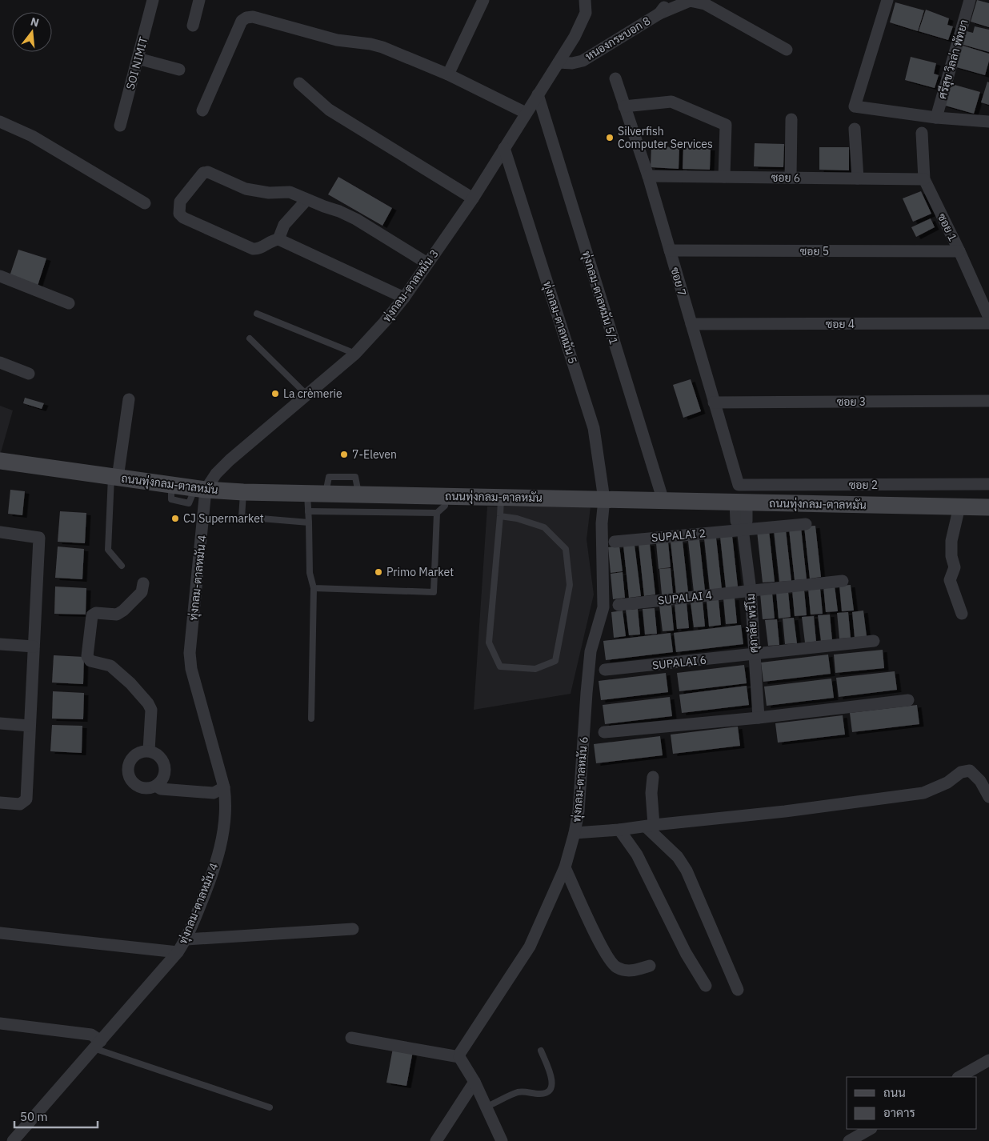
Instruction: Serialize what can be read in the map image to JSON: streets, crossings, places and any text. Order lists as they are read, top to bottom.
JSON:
{
  "streets": {
    "street": [
      "หนองกระบอก 8",
      "ศรีสุข วิลล่า พัทยา",
      "SOI NIMIT",
      "ซอย 6",
      "ซอย 1",
      "ซอย 5",
      "ซอย 7",
      "ทุ่งกลม-ตาลหมัน 3",
      "ทุ่งกลม-ตาลหมัน 5/1",
      "ทุ่งกลม-ตาลหมัน 5",
      "ซอย 4",
      "ซอย 3",
      "ถนนทุ่งกลม-ตาลหมัน",
      "ซอย 2",
      "SUPALAI 2",
      "ทุ่งกลม-ตาลหมัน 4",
      "SUPALAI 4",
      "ศุภาลัย พรีโม",
      "SUPALAI 6",
      "ทุ่งกลม-ตาลหมัน 6"
    ]
  },
  "crossings": [
    ["หนองกระบอก 8", "ทุ่งกลม-ตาลหมัน 3"],
    ["ซอย 6", "ซอย 1"],
    ["ซอย 6", "ซอย 7"],
    ["ซอย 1", "ซอย 5"],
    ["ซอย 5", "ซอย 7"],
    ["ซอย 7", "ซอย 4"],
    ["ซอย 7", "ซอย 3"],
    ["ซอย 7", "ซอย 2"],
    ["ทุ่งกลม-ตาลหมัน 3", "ทุ่งกลม-ตาลหมัน 5/1"],
    ["ทุ่งกลม-ตาลหมัน 3", "ทุ่งกลม-ตาลหมัน 5"],
    ["ทุ่งกลม-ตาลหมัน 3", "ถนนทุ่งกลม-ตาลหมัน"],
    ["ทุ่งกลม-ตาลหมัน 3", "ทุ่งกลม-ตาลหมัน 4"],
    ["ทุ่งกลม-ตาลหมัน 5/1", "ถนนทุ่งกลม-ตาลหมัน"],
    ["ทุ่งกลม-ตาลหมัน 5", "ถนนทุ่งกลม-ตาลหมัน"],
    ["ทุ่งกลม-ตาลหมัน 5", "ทุ่งกลม-ตาลหมัน 6"],
    ["ถนนทุ่งกลม-ตาลหมัน", "ทุ่งกลม-ตาลหมัน 4"],
    ["ถนนทุ่งกลม-ตาลหมัน", "ศุภาลัย พรีโม"],
    ["ถนนทุ่งกลม-ตาลหมัน", "ทุ่งกลม-ตาลหมัน 6"],
    ["SUPALAI 2", "ศุภาลัย พรีโม"],
    ["SUPALAI 4", "ศุภาลัย พรีโม"],
    ["ศุภาลัย พรีโม", "SUPALAI 6"]
  ],
  "places": [
    "Silverfish Computer Services",
    "La crèmerie",
    "7-Eleven",
    "CJ Supermarket",
    "Primo Market"
  ],
  "legend": ["ถนน", "อาคาร"],
  "scale_bar": "50 m",
  "north": "top"
}
